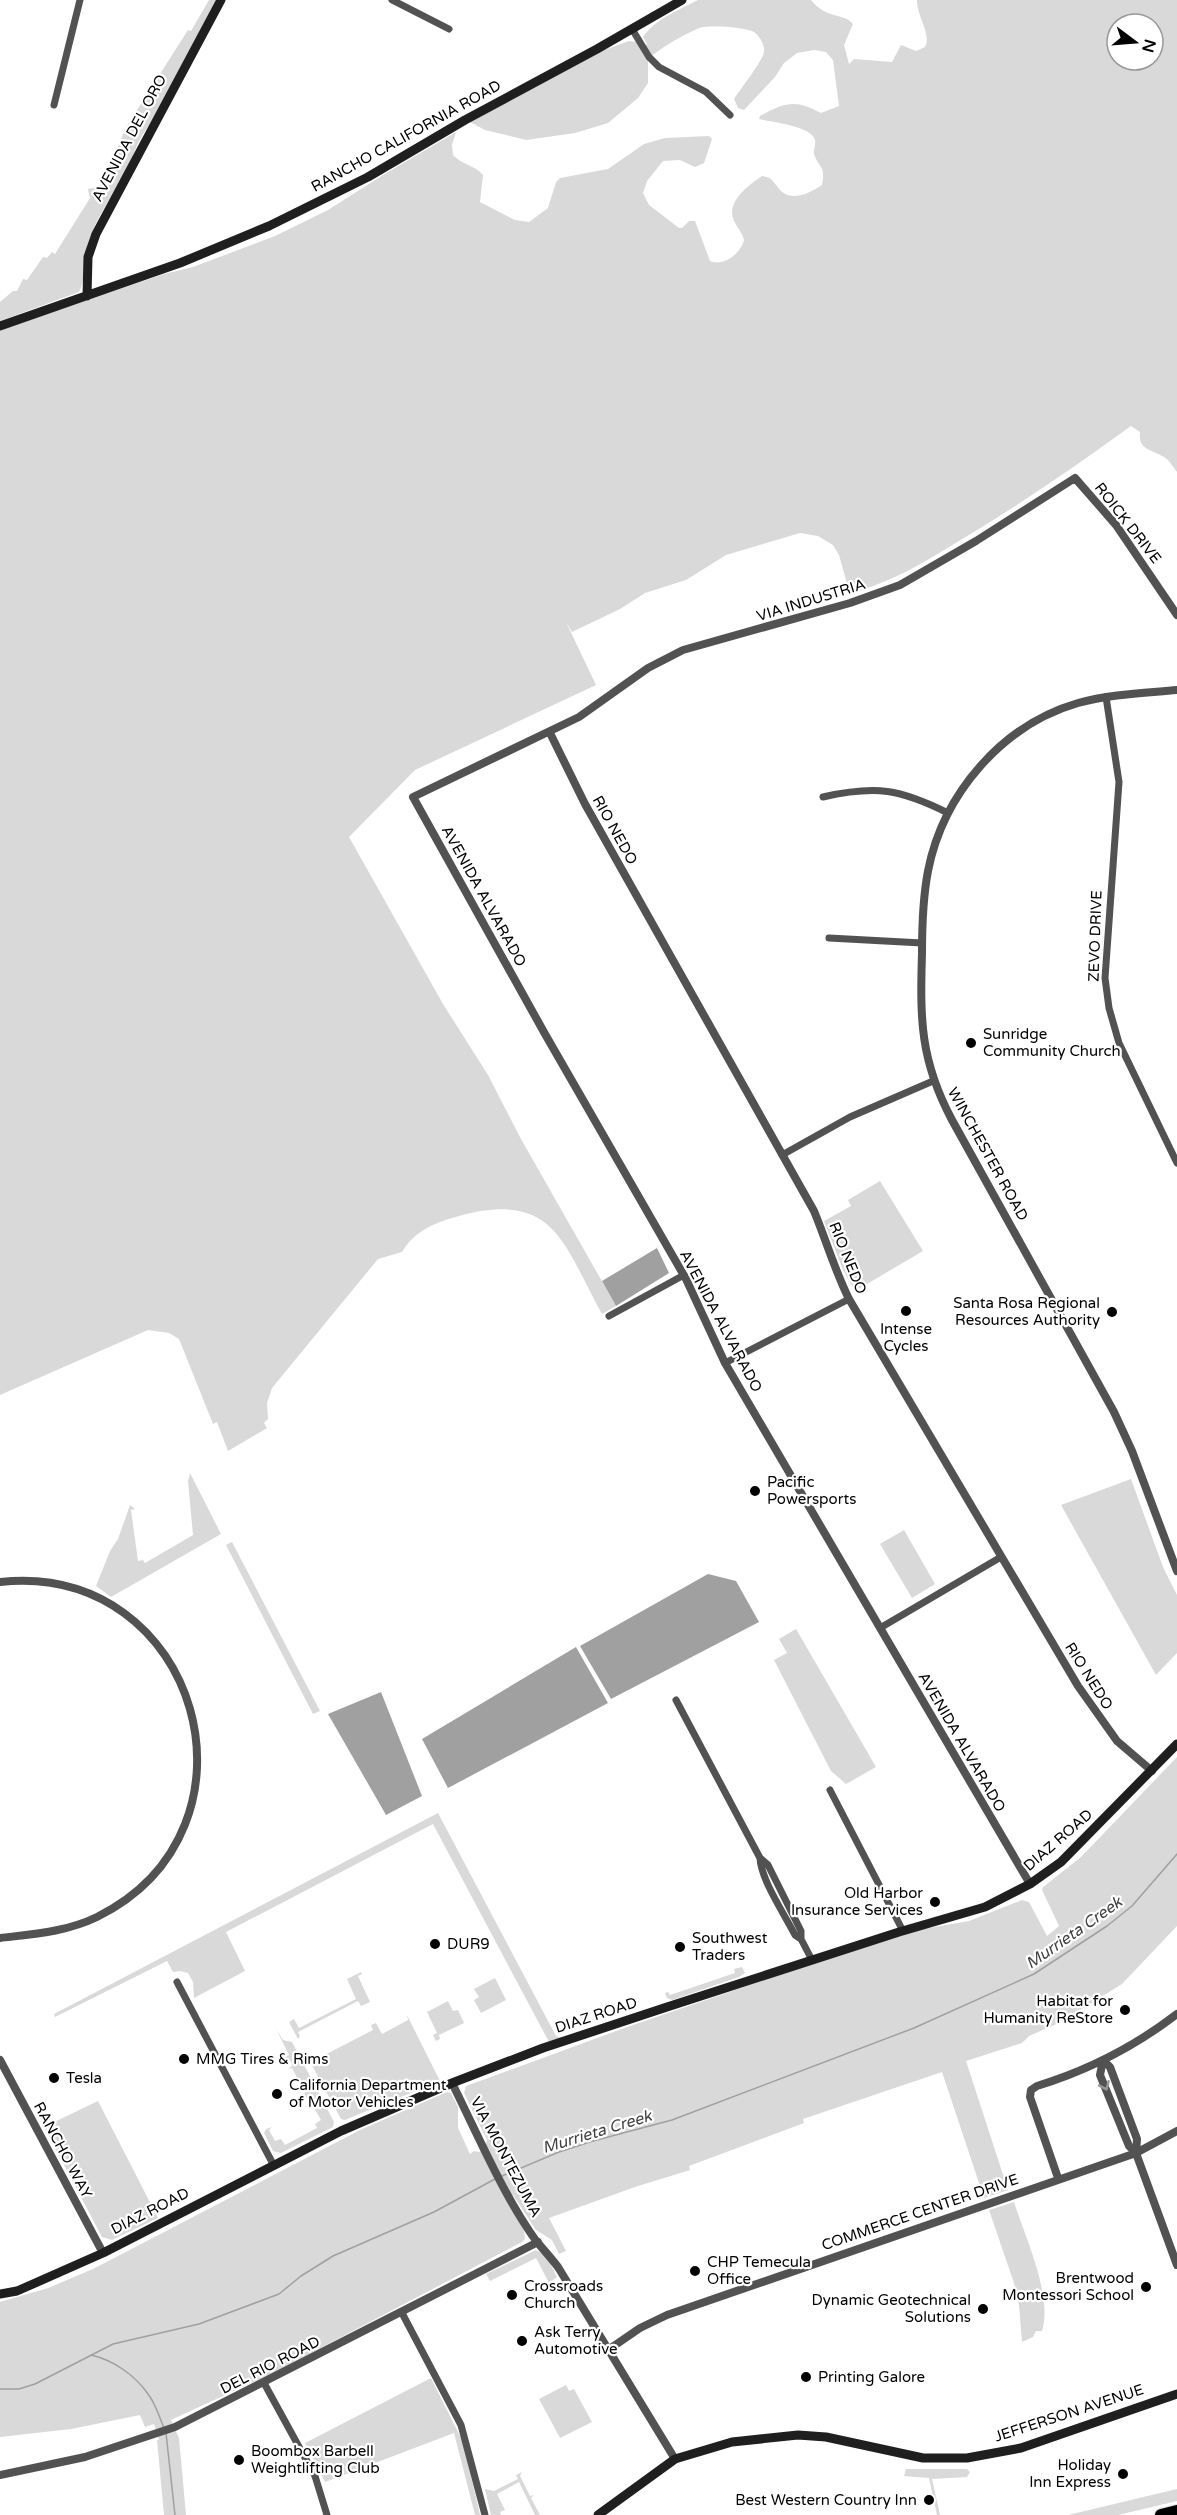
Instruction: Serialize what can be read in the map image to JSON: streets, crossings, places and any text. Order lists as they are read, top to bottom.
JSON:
{
  "streets": {
    "main road": [
      "RANCHO CALIFORNIA ROAD",
      "AVENIDA DEL ORO",
      "DIAZ ROAD",
      "JEFFERSON AVENUE"
    ],
    "street": [
      "ROICK DRIVE",
      "VIA INDUSTRIA",
      "RIO NEDO",
      "AVENIDA ALVARADO",
      "ZEVO DRIVE",
      "WINCHESTER ROAD",
      "RANCHO WAY",
      "VIA MONTEZUMA",
      "COMMERCE CENTER DRIVE",
      "DEL RIO ROAD"
    ]
  },
  "crossings": [
    ["RANCHO CALIFORNIA ROAD", "AVENIDA DEL ORO"],
    ["ROICK DRIVE", "VIA INDUSTRIA"],
    ["VIA INDUSTRIA", "RIO NEDO"],
    ["VIA INDUSTRIA", "AVENIDA ALVARADO"],
    ["RIO NEDO", "DIAZ ROAD"],
    ["AVENIDA ALVARADO", "DIAZ ROAD"],
    ["ZEVO DRIVE", "WINCHESTER ROAD"],
    ["DIAZ ROAD", "RANCHO WAY"],
    ["DIAZ ROAD", "VIA MONTEZUMA"],
    ["VIA MONTEZUMA", "DEL RIO ROAD"]
  ],
  "water": ["Murrieta Creek"],
  "places": [
    "Sunridge Community Church",
    "Intense Cycles",
    "Santa Rosa Regional Resources Authority",
    "Pacific Powersports",
    "Old Harbor Insurance Services",
    "DUR9",
    "Southwest Traders",
    "Habitat for Humanity ReStore",
    "MMG Tires & Rims",
    "Tesla",
    "California Department of Motor Vehicles",
    "CHP Temecula Office",
    "Brentwood Montessori School",
    "Crossroads Church",
    "Dynamic Geotechnical Solutions",
    "Ask Terry Automotive",
    "Printing Galore",
    "Boombox Barbell Weightlifting Club",
    "Holiday Inn Express",
    "Best Western Country Inn"
  ],
  "north": "right"
}
